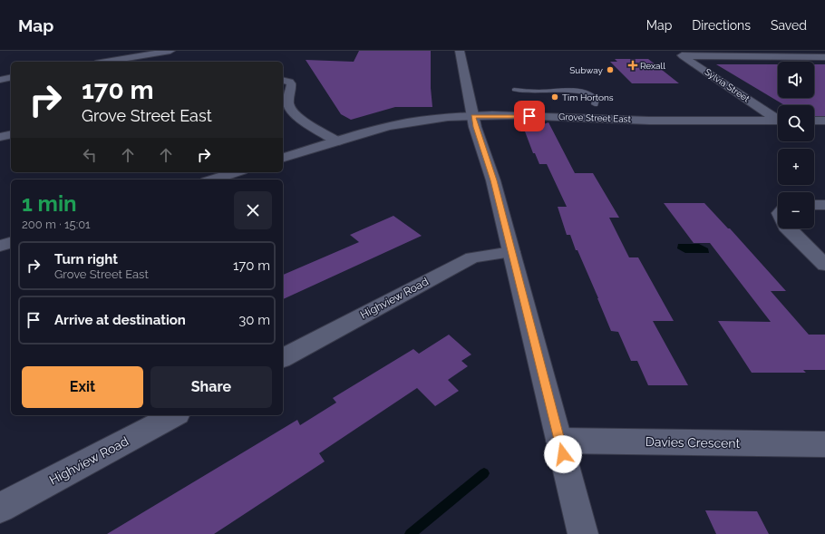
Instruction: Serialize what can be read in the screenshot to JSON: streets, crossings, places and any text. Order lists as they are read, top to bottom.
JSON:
{
  "streets": {
    "street": [
      "Sylvia Street",
      "Grove Street East",
      "Highview Road",
      "Davies Crescent"
    ]
  },
  "places": {
    "health": ["Rexall"],
    "other": ["Subway", "Tim Hortons"]
  },
  "page": {
    "header": "Map",
    "nav": ["Map", "Directions", "Saved"],
    "map_buttons": ["+", "−"],
    "turn": ["170 m", "Grove Street East"],
    "heading": ["1 min", "200 m · 15:01"],
    "list": [
      {
        "name": "Turn right",
        "note": "Grove Street East",
        "value": "170 m"
      },
      {
        "name": "Arrive at destination",
        "value": "30 m"
      }
    ],
    "buttons": ["Exit", "Share"]
  }
}
